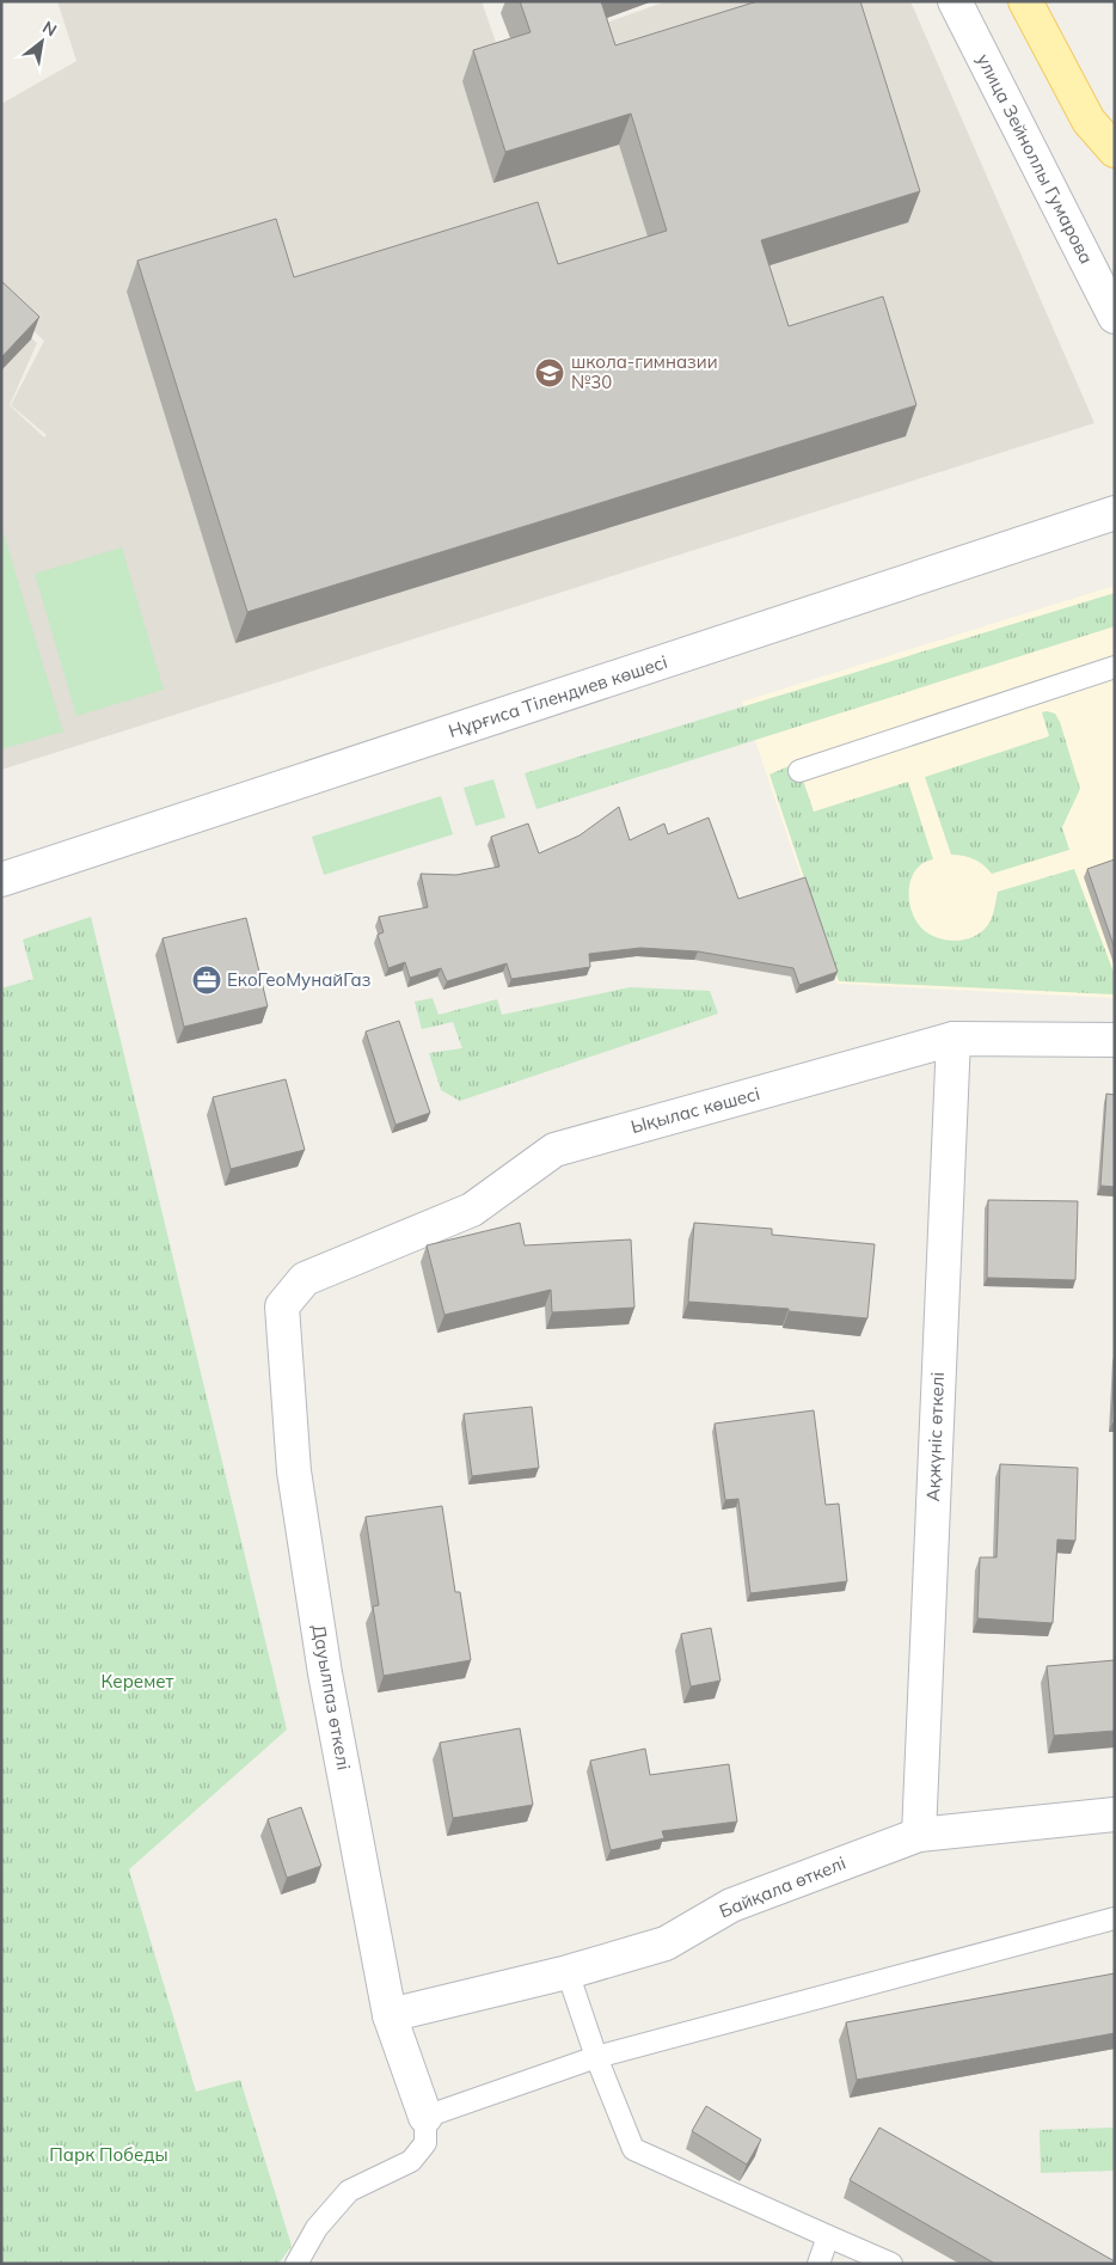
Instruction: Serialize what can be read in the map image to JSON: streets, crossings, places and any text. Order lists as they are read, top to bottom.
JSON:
{
  "streets": {
    "street": [
      "улица Зейноллы Гумарова",
      "Нұрғиса Тілендиев көшесі",
      "Ықылас көшесі",
      "Ақжүніс өткелі",
      "Дауылпаз өткелі",
      "Байқала өткелі"
    ]
  },
  "crossings": [
    ["Ықылас көшесі", "Ақжүніс өткелі"],
    ["Ықылас көшесі", "Дауылпаз өткелі"],
    ["Ақжүніс өткелі", "Байқала өткелі"],
    ["Дауылпаз өткелі", "Байқала өткелі"]
  ],
  "parks": ["Керемет", "Парк Победы"],
  "places": {
    "school or university": ["школа-гимназии №30"],
    "office": ["ЕкоГеоМунайГаз"]
  },
  "north": "top right"
}
